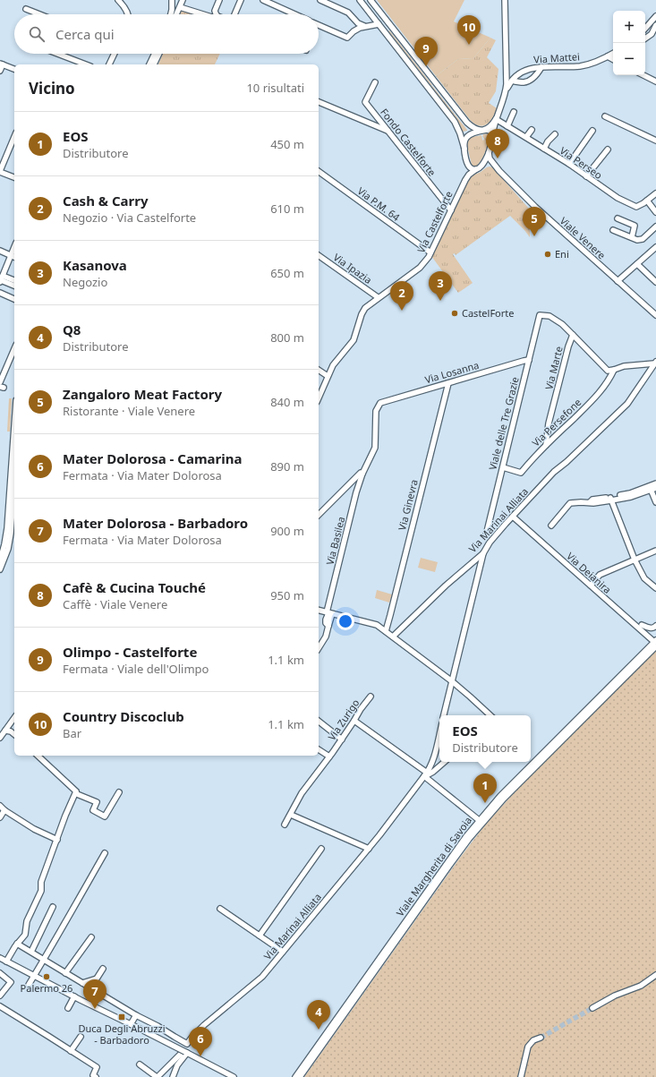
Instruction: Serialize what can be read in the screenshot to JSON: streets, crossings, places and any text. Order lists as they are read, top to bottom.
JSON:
{
  "streets": {
    "street": [
      "Via Mattei",
      "Fondo Castelforte",
      "Via Perseo",
      "Via P.M. 64",
      "Via Castelforte",
      "Viale Venere",
      "Via Ipazia",
      "Via Marte",
      "Via Losanna",
      "Via Persefone",
      "Viale delle Tre Grazie",
      "Via Ginevra",
      "Via Marinai Alliata",
      "Via Basilea",
      "Via Deianira",
      "Via Zurigo",
      "Viale Margherita di Savoia"
    ]
  },
  "crossings": [
    ["Fondo Castelforte", "Via Castelforte"],
    ["Via P.M. 64", "Via Castelforte"],
    ["Via Castelforte", "Viale Venere"],
    ["Via Castelforte", "Via Ipazia"],
    ["Via Marte", "Via Persefone"],
    ["Via Marte", "Viale delle Tre Grazie"],
    ["Via Losanna", "Viale delle Tre Grazie"],
    ["Via Losanna", "Via Ginevra"],
    ["Via Losanna", "Via Basilea"],
    ["Via Persefone", "Viale delle Tre Grazie"],
    ["Via Marinai Alliata", "Via Deianira"],
    ["Via Deianira", "Viale Margherita di Savoia"]
  ],
  "places": {
    "other": ["Eni", "CastelForte", "Palermo 26"],
    "transit": ["Duca Degli Abruzzi - Barbadoro"]
  },
  "page": {
    "map_buttons": ["+", "−"],
    "search": "Cerca qui",
    "pins": [
      "10",
      "9",
      "8",
      "5",
      "3",
      "2",
      "1",
      "7",
      "4",
      "6"
    ],
    "heading": ["Vicino", "10 risultati"],
    "list": [
      {
        "mark": "1",
        "name": "EOS",
        "note": "Distributore",
        "value": "450 m"
      },
      {
        "mark": "2",
        "name": "Cash & Carry",
        "note": "Negozio · Via Castelforte",
        "value": "610 m"
      },
      {
        "mark": "3",
        "name": "Kasanova",
        "note": "Negozio",
        "value": "650 m"
      },
      {
        "mark": "4",
        "name": "Q8",
        "note": "Distributore",
        "value": "800 m"
      },
      {
        "mark": "5",
        "name": "Zangaloro Meat Factory",
        "note": "Ristorante · Viale Venere",
        "value": "840 m"
      },
      {
        "mark": "6",
        "name": "Mater Dolorosa - Camarina",
        "note": "Fermata · Via Mater Dolorosa",
        "value": "890 m"
      },
      {
        "mark": "7",
        "name": "Mater Dolorosa - Barbadoro",
        "note": "Fermata · Via Mater Dolorosa",
        "value": "900 m"
      },
      {
        "mark": "8",
        "name": "Cafè & Cucina Touché",
        "note": "Caffè · Viale Venere",
        "value": "950 m"
      },
      {
        "mark": "9",
        "name": "Olimpo - Castelforte",
        "note": "Fermata · Viale dell'Olimpo",
        "value": "1.1 km"
      },
      {
        "mark": "10",
        "name": "Country Discoclub",
        "note": "Bar",
        "value": "1.1 km"
      }
    ],
    "popup": ["EOS", "Distributore"]
  }
}
